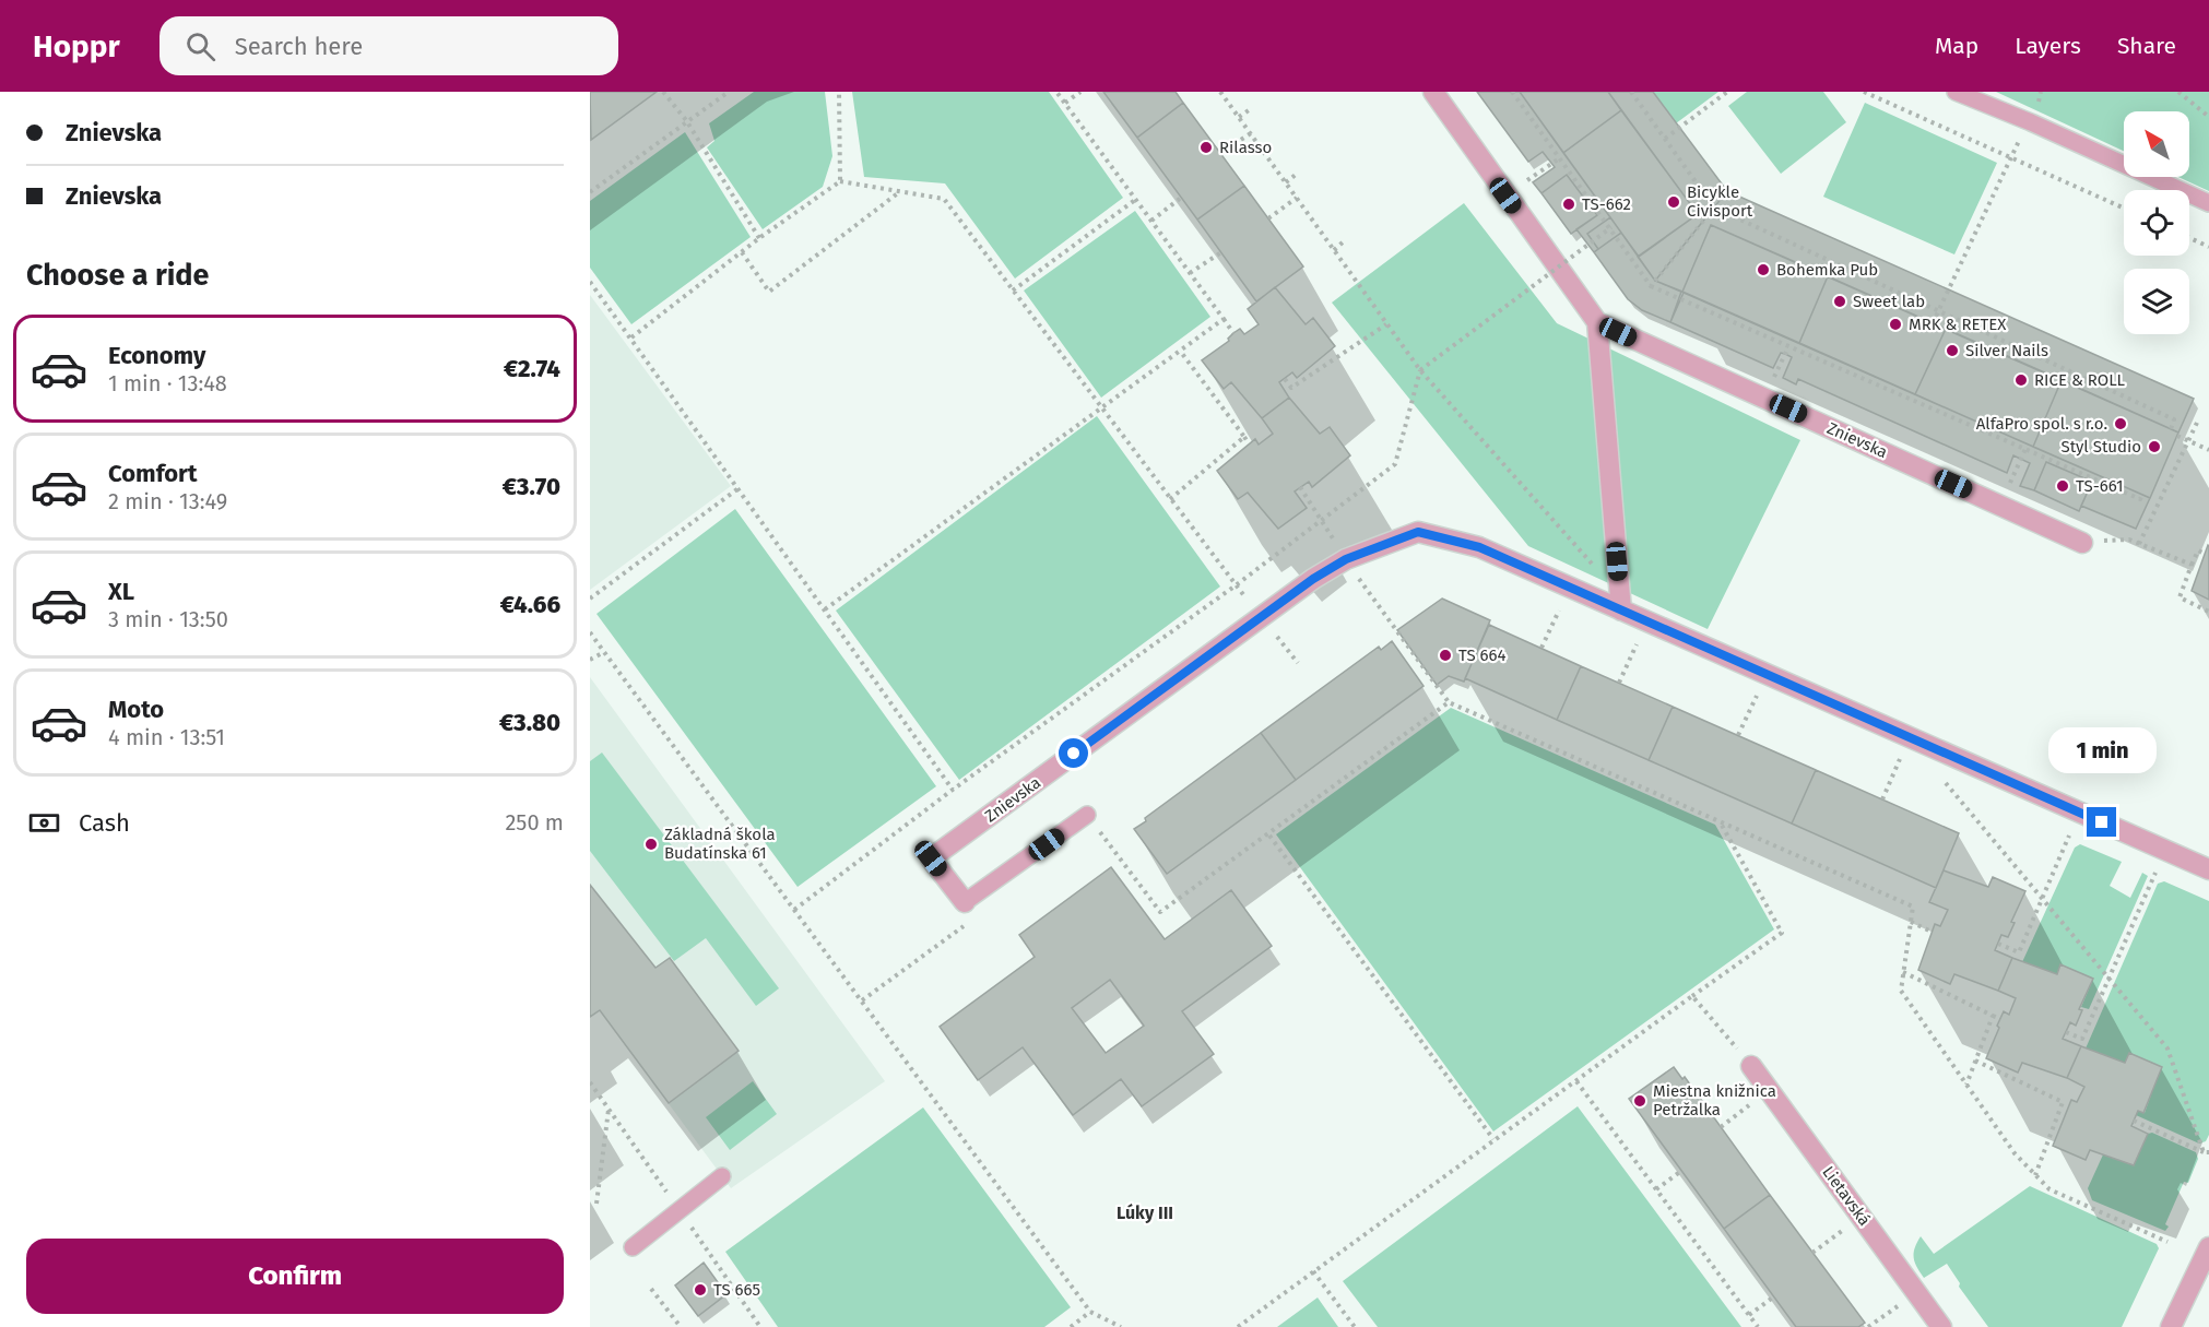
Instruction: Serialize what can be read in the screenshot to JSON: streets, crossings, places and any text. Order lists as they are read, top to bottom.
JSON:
{
  "streets": {
    "street": ["Znievska", "Lietavská"]
  },
  "districts": ["Lúky III"],
  "places": [
    "Rilasso",
    "Bicykle Civisport",
    "TS-662",
    "Bohemka Pub",
    "Sweet lab",
    "MRK & RETEX",
    "Silver Nails",
    "RICE & ROLL",
    "AlfaPro spol. s r.o.",
    "Styl Studio",
    "TS-661",
    "TS 664",
    "Základná škola Budatínska 61",
    "Miestna knižnica Petržalka",
    "TS 665"
  ],
  "north": "top left",
  "page": {
    "header": "Hoppr",
    "search": "Search here",
    "nav": ["Map", "Layers", "Share"],
    "banner": ["Znievska", "Znievska"],
    "heading": "Choose a ride",
    "list": [
      {
        "name": "Economy",
        "note": "1 min · 13:48",
        "value": "€2.74"
      },
      {
        "name": "Comfort",
        "note": "2 min · 13:49",
        "value": "€3.70"
      },
      {
        "name": "XL",
        "note": "3 min · 13:50",
        "value": "€4.66"
      },
      {
        "name": "Moto",
        "note": "4 min · 13:51",
        "value": "€3.80"
      }
    ],
    "bubble": "1 min",
    "pay": ["Cash", "250 m"],
    "buttons": "Confirm"
  }
}
